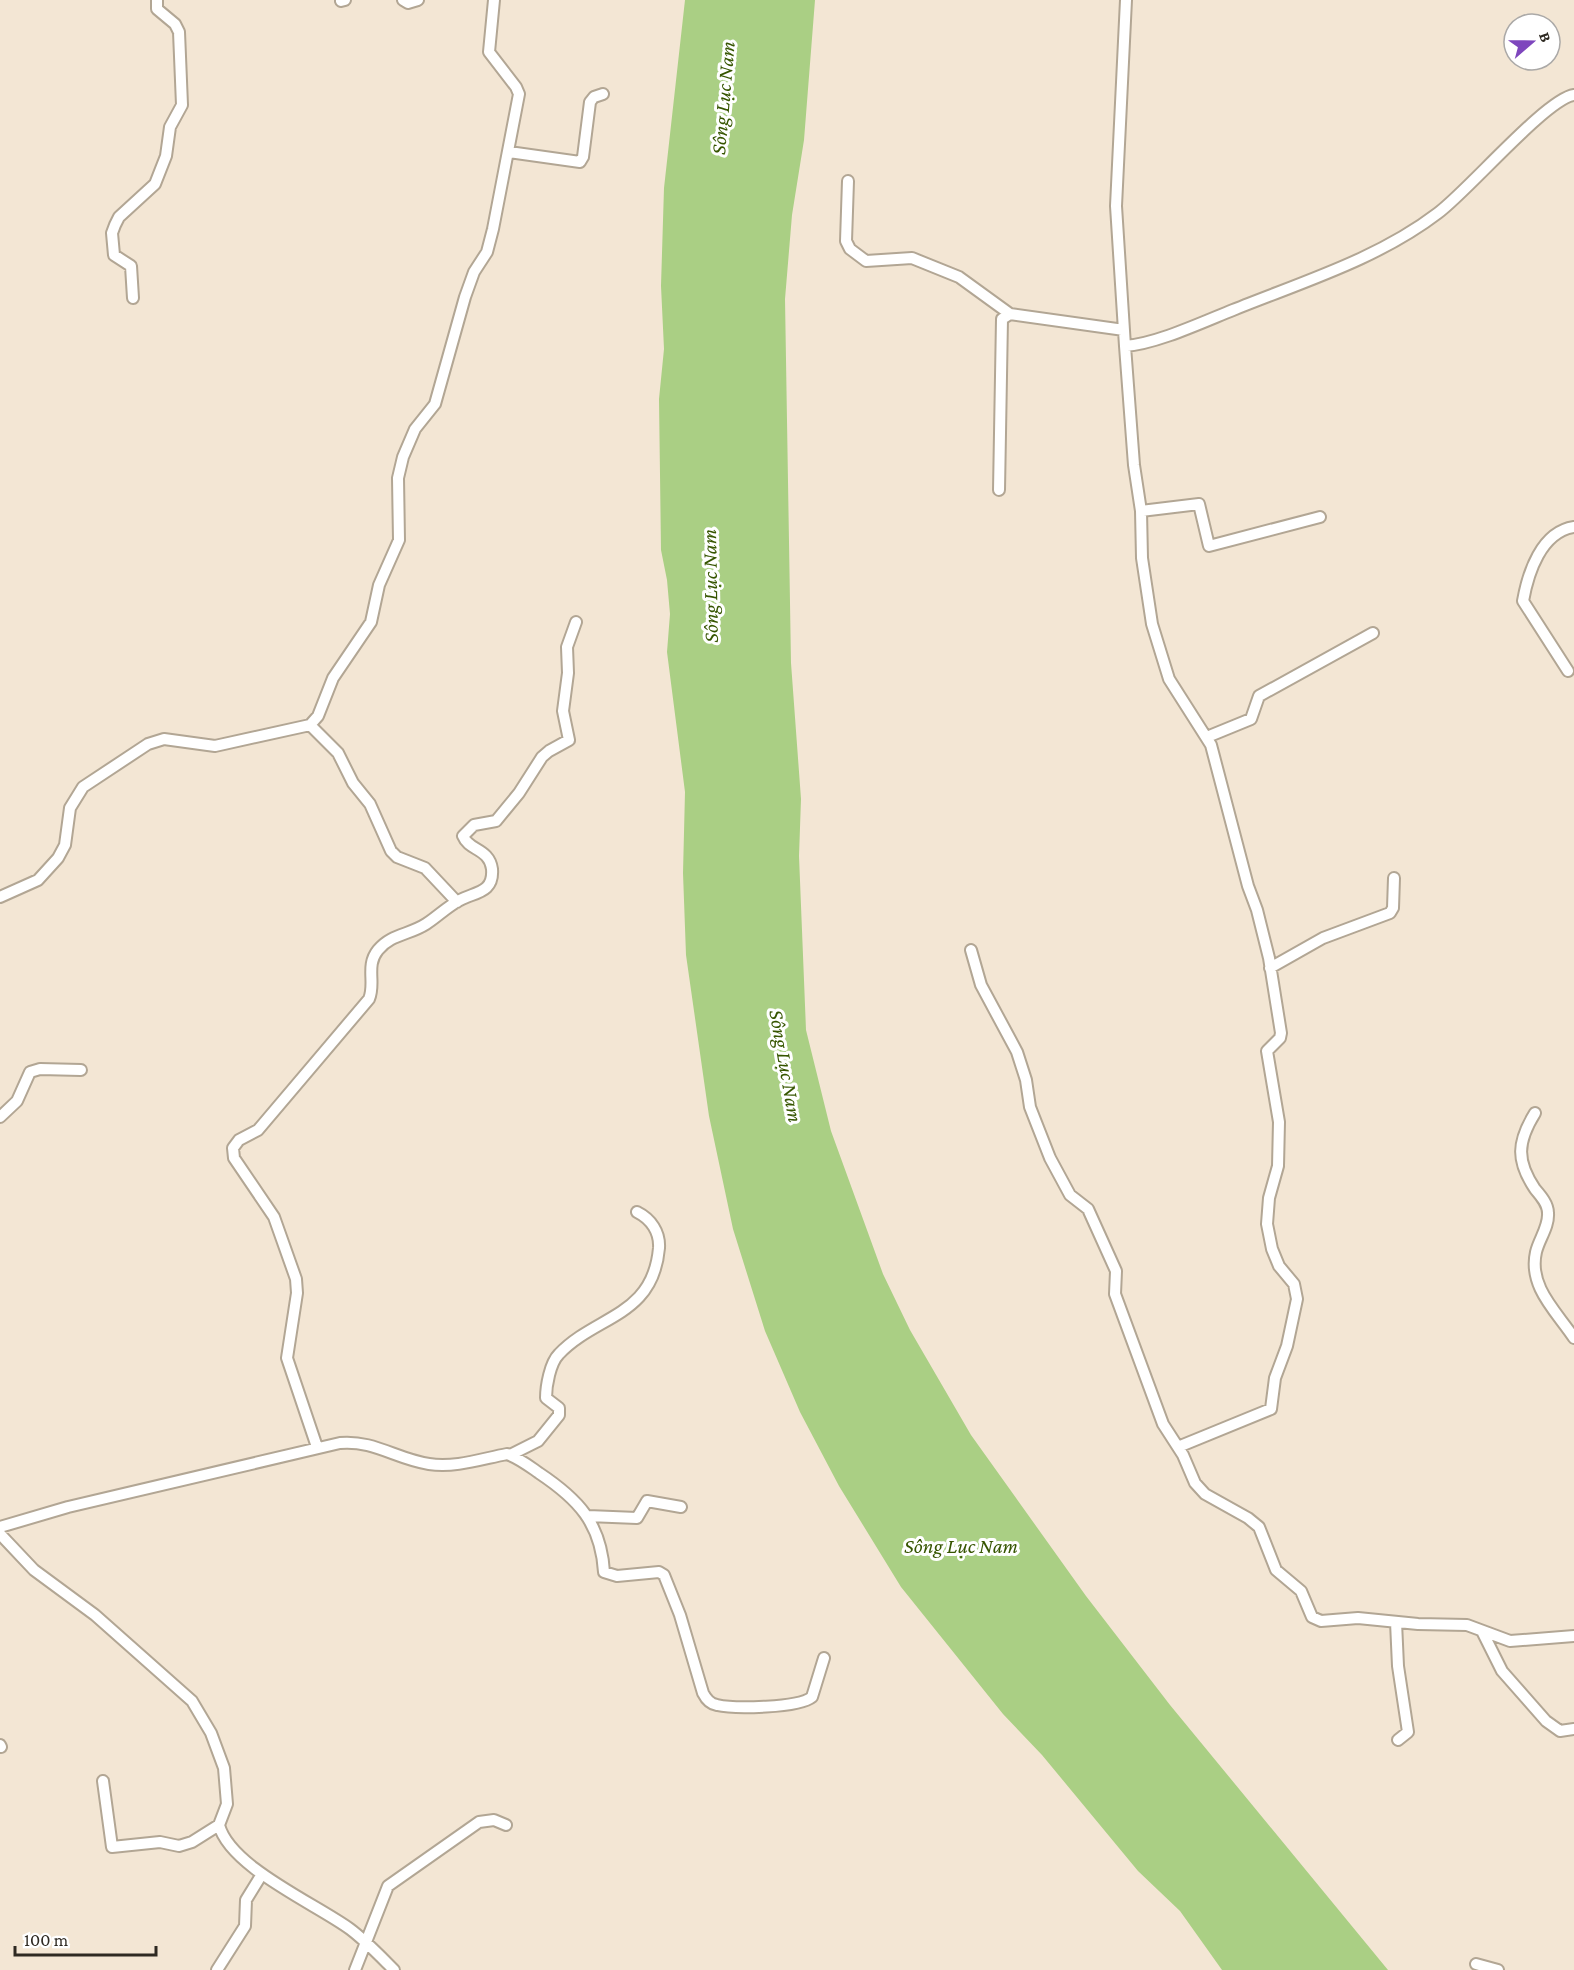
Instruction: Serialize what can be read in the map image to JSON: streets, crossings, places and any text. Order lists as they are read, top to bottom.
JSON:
{
  "water": ["Sông Lục Nam"],
  "scale_bar": "100 m",
  "north": "right"
}
